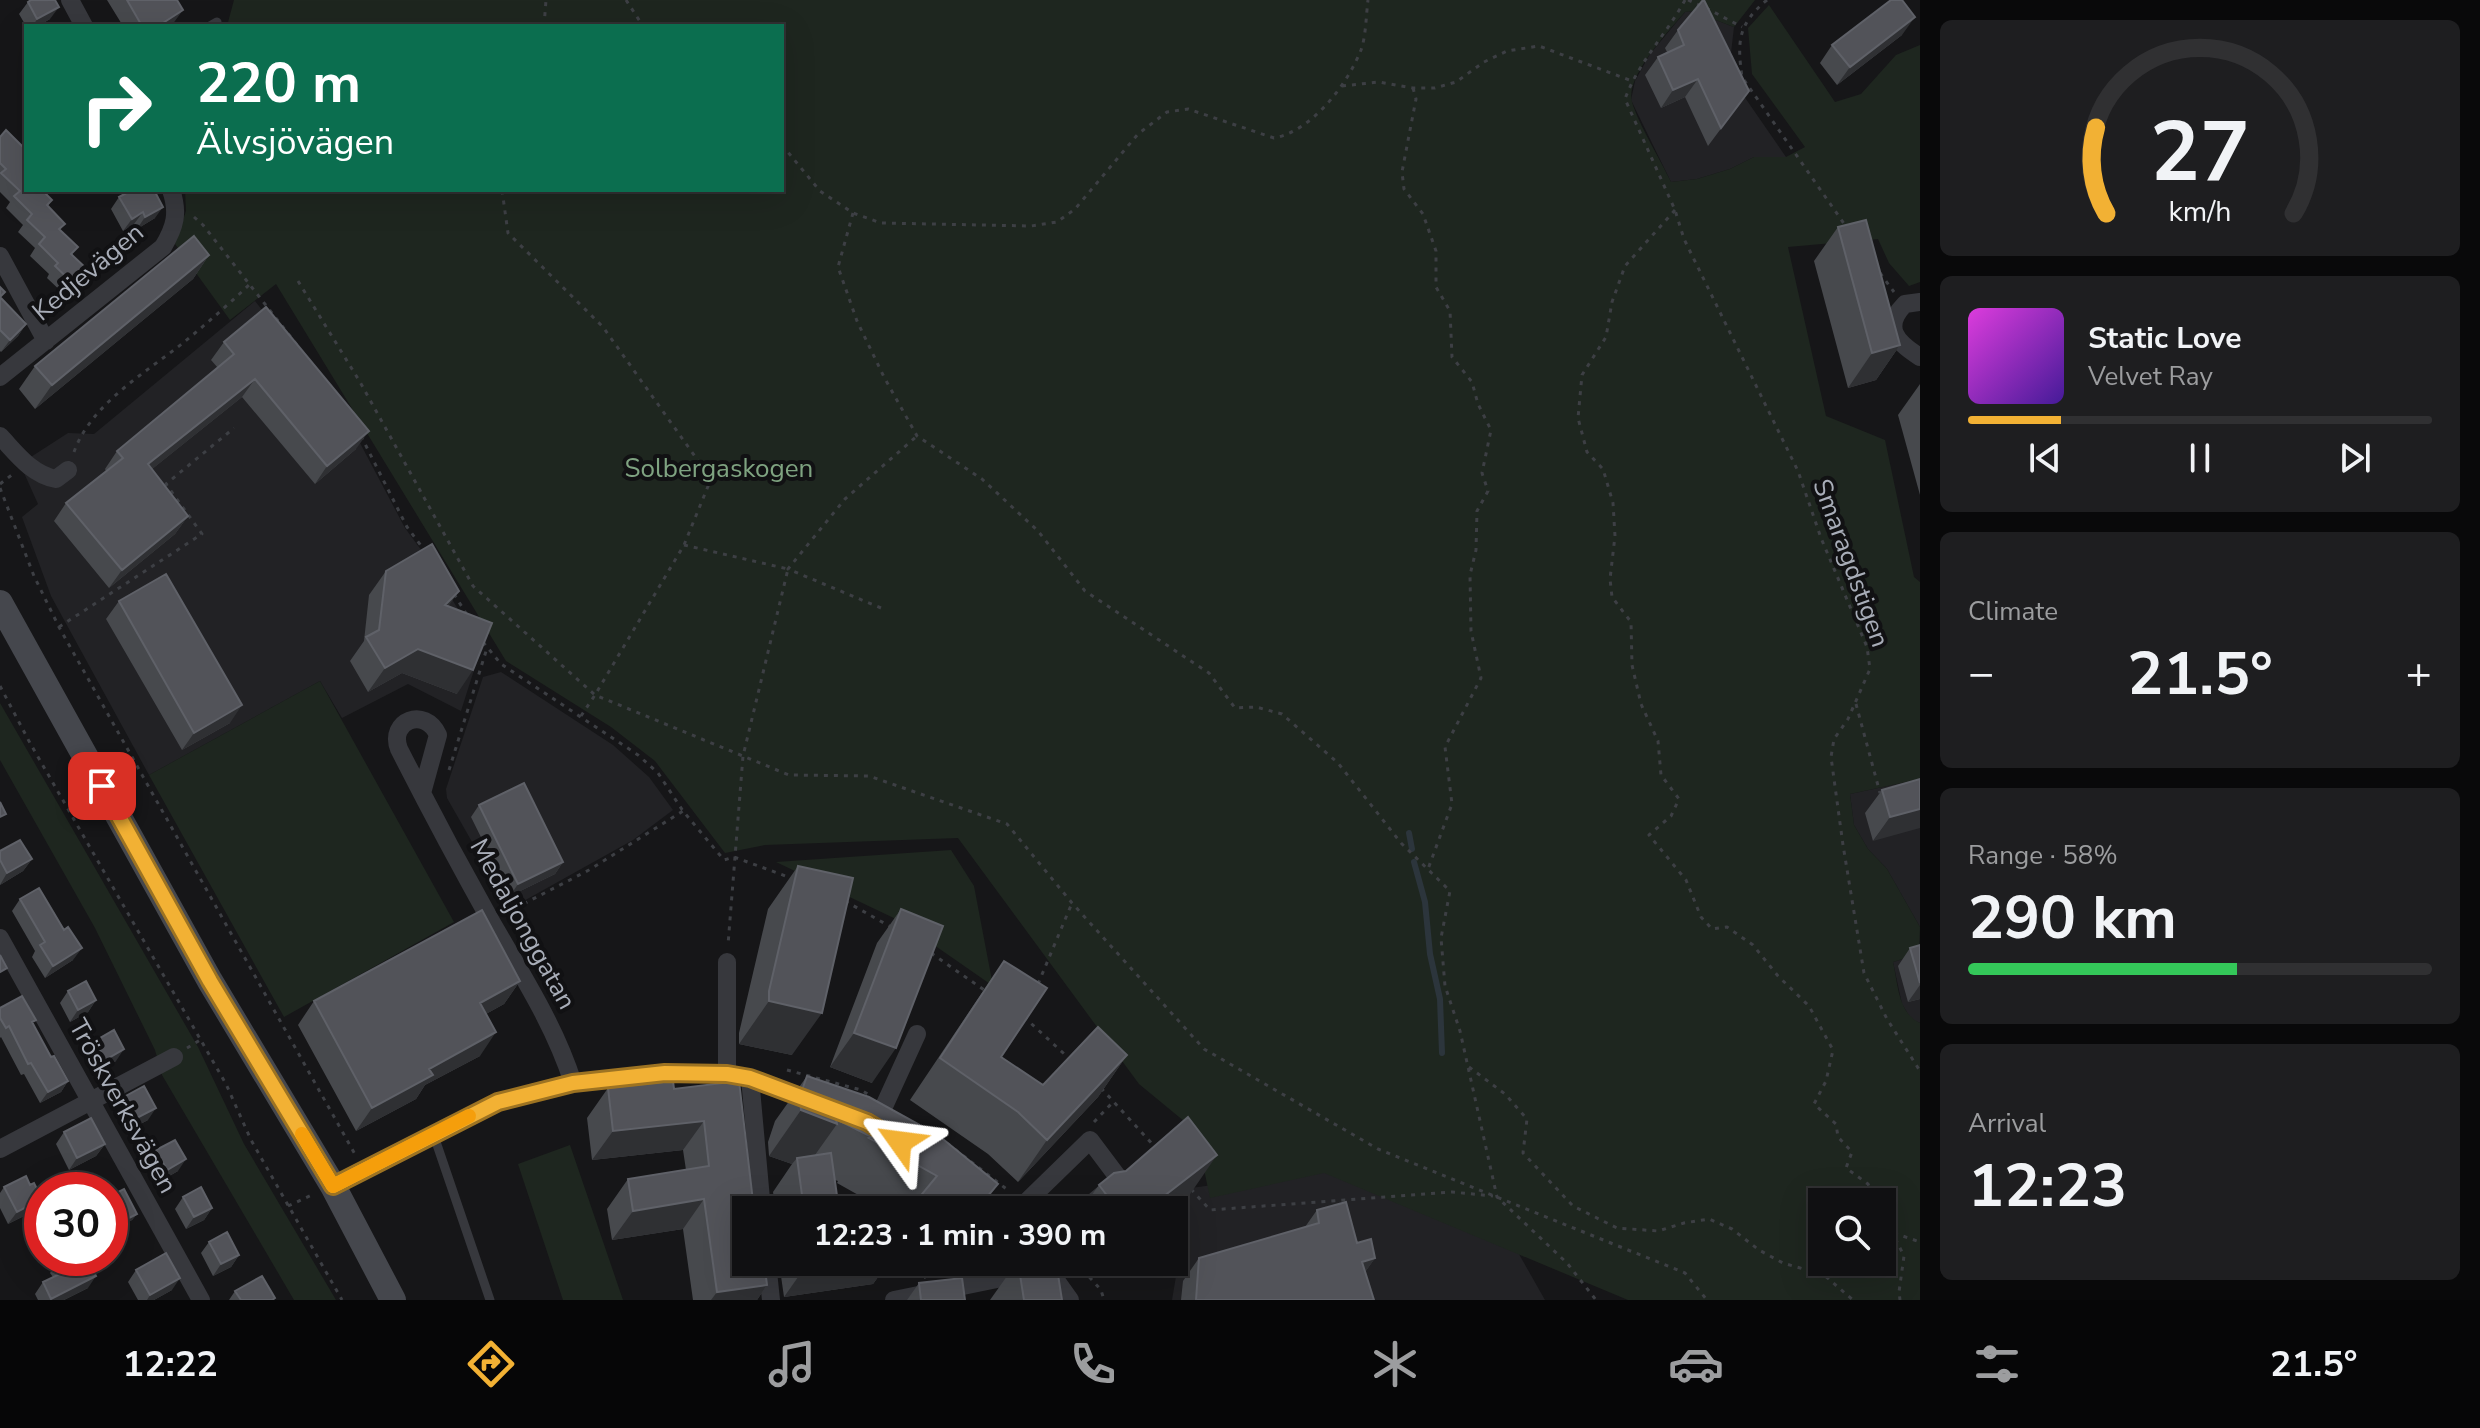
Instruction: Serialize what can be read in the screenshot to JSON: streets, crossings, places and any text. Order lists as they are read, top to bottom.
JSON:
{
  "streets": {
    "street": ["Kedjevägen", "Medaljonggatan", "Tröskverksvägen"],
    "path": ["Smaragdstigen"]
  },
  "parks": ["Solbergaskogen"],
  "page": {
    "turn": ["220 m", "Älvsjövägen"],
    "song": ["Static Love", "Velvet Ray"],
    "tile": [
      "Climate",
      ["Range · 58%", "290 km"],
      ["Arrival", "12:23"]
    ],
    "heat": ["−", "21.5°", "+"],
    "limit": "30",
    "trip": "12:23 · 1 min · 390 m",
    "tabs": ["12:22", "21.5°"],
    "gauge": ["27", "km/h"]
  }
}
